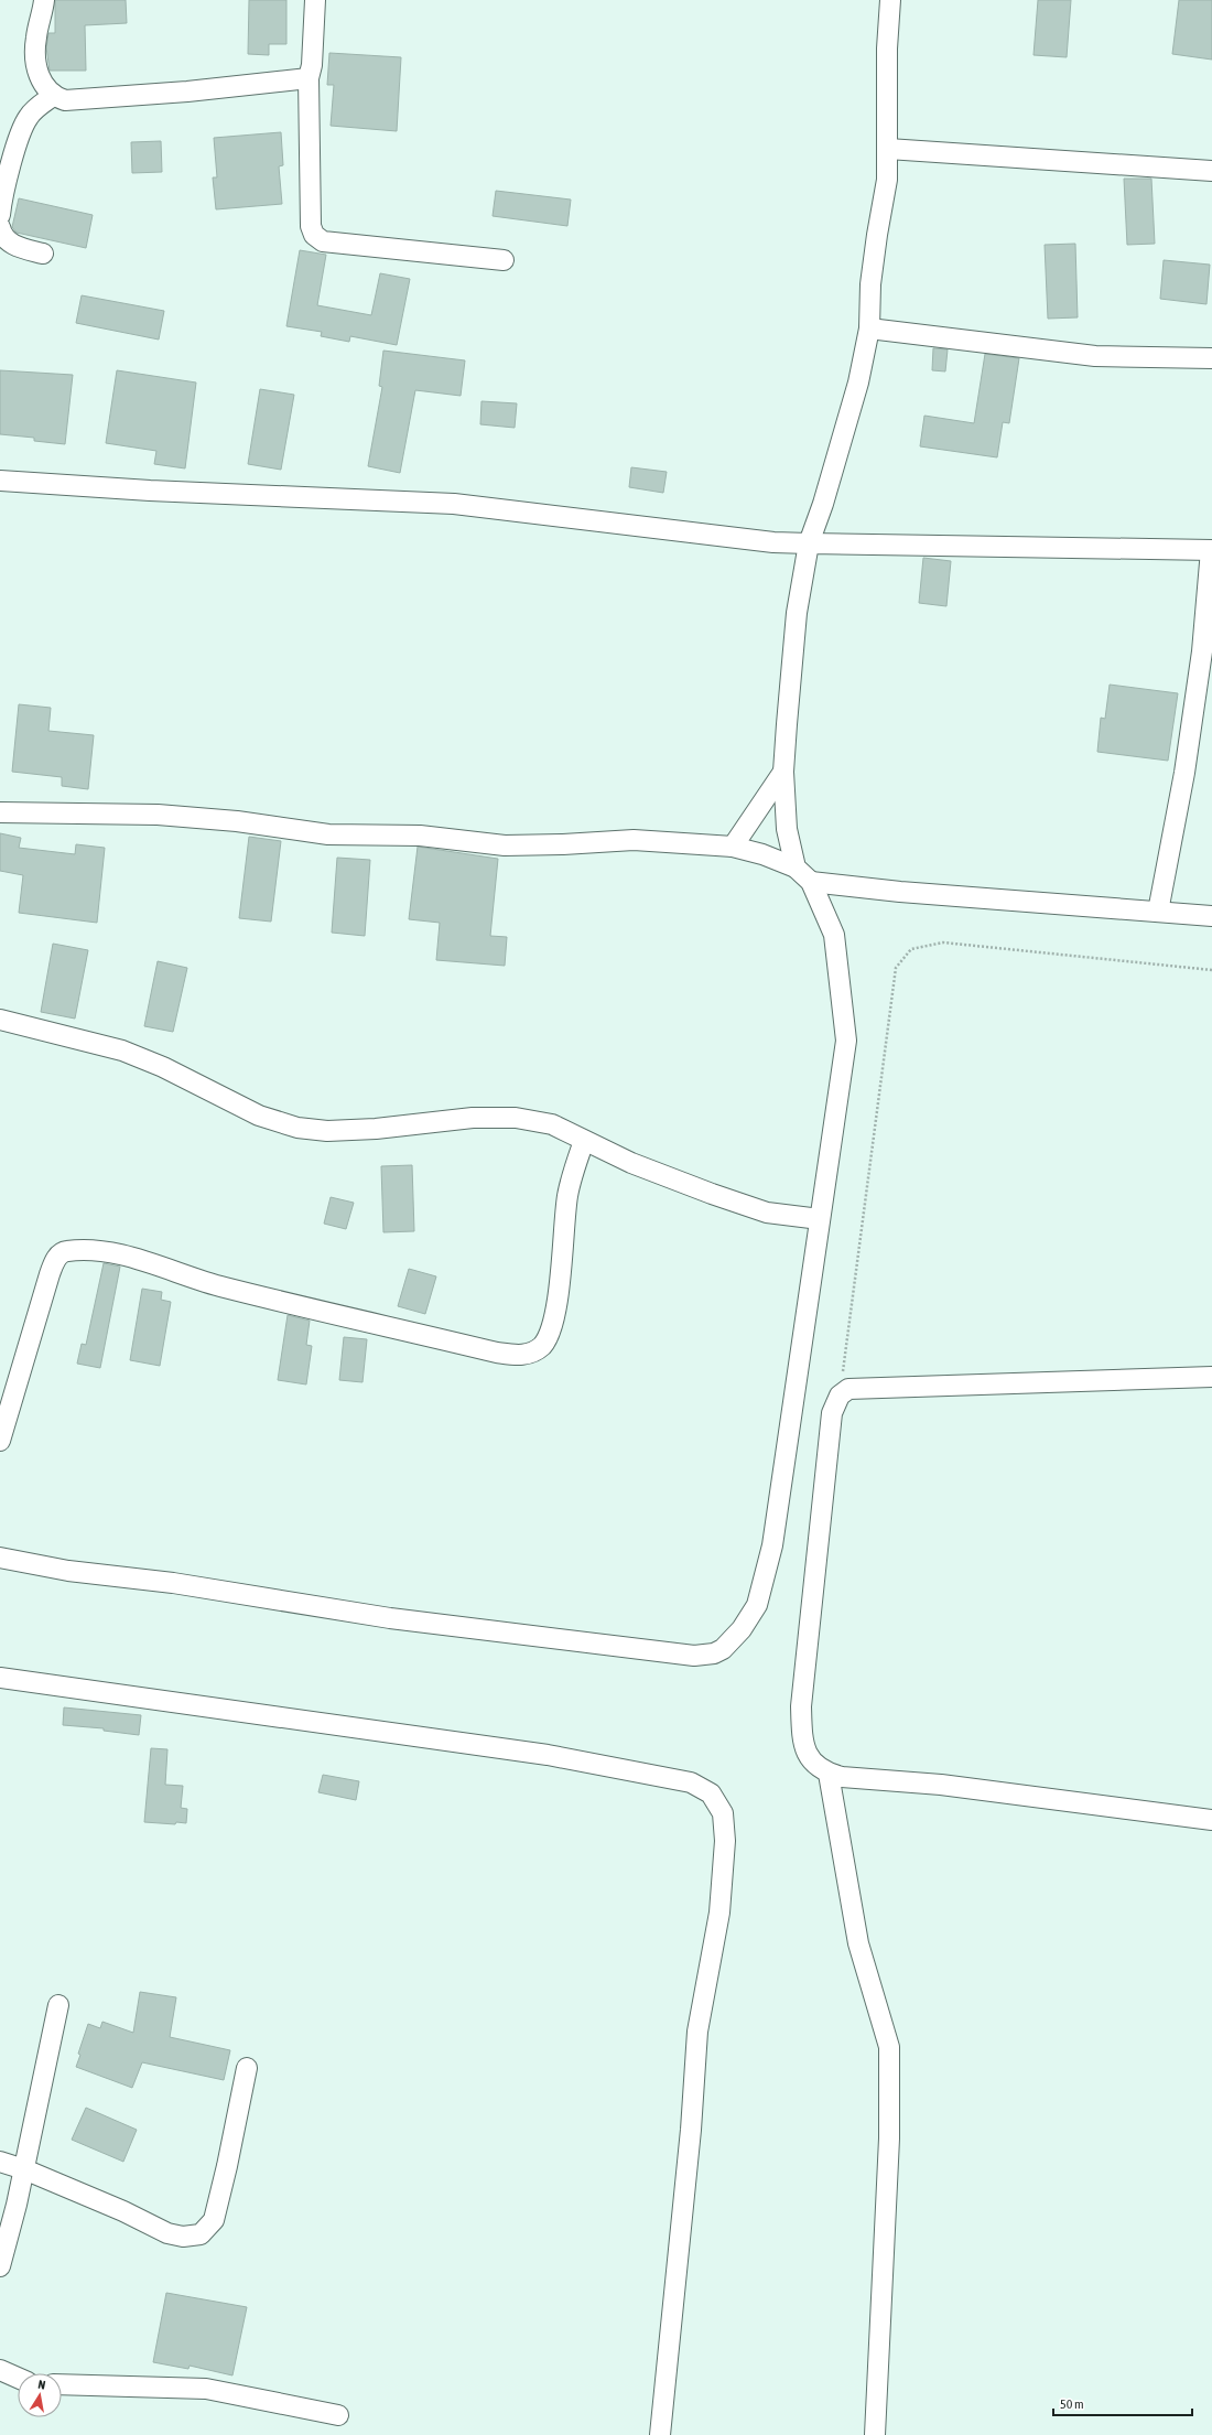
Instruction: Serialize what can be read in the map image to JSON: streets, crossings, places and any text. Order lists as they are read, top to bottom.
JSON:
{
  "scale_bar": "50 m",
  "north": "top"
}
